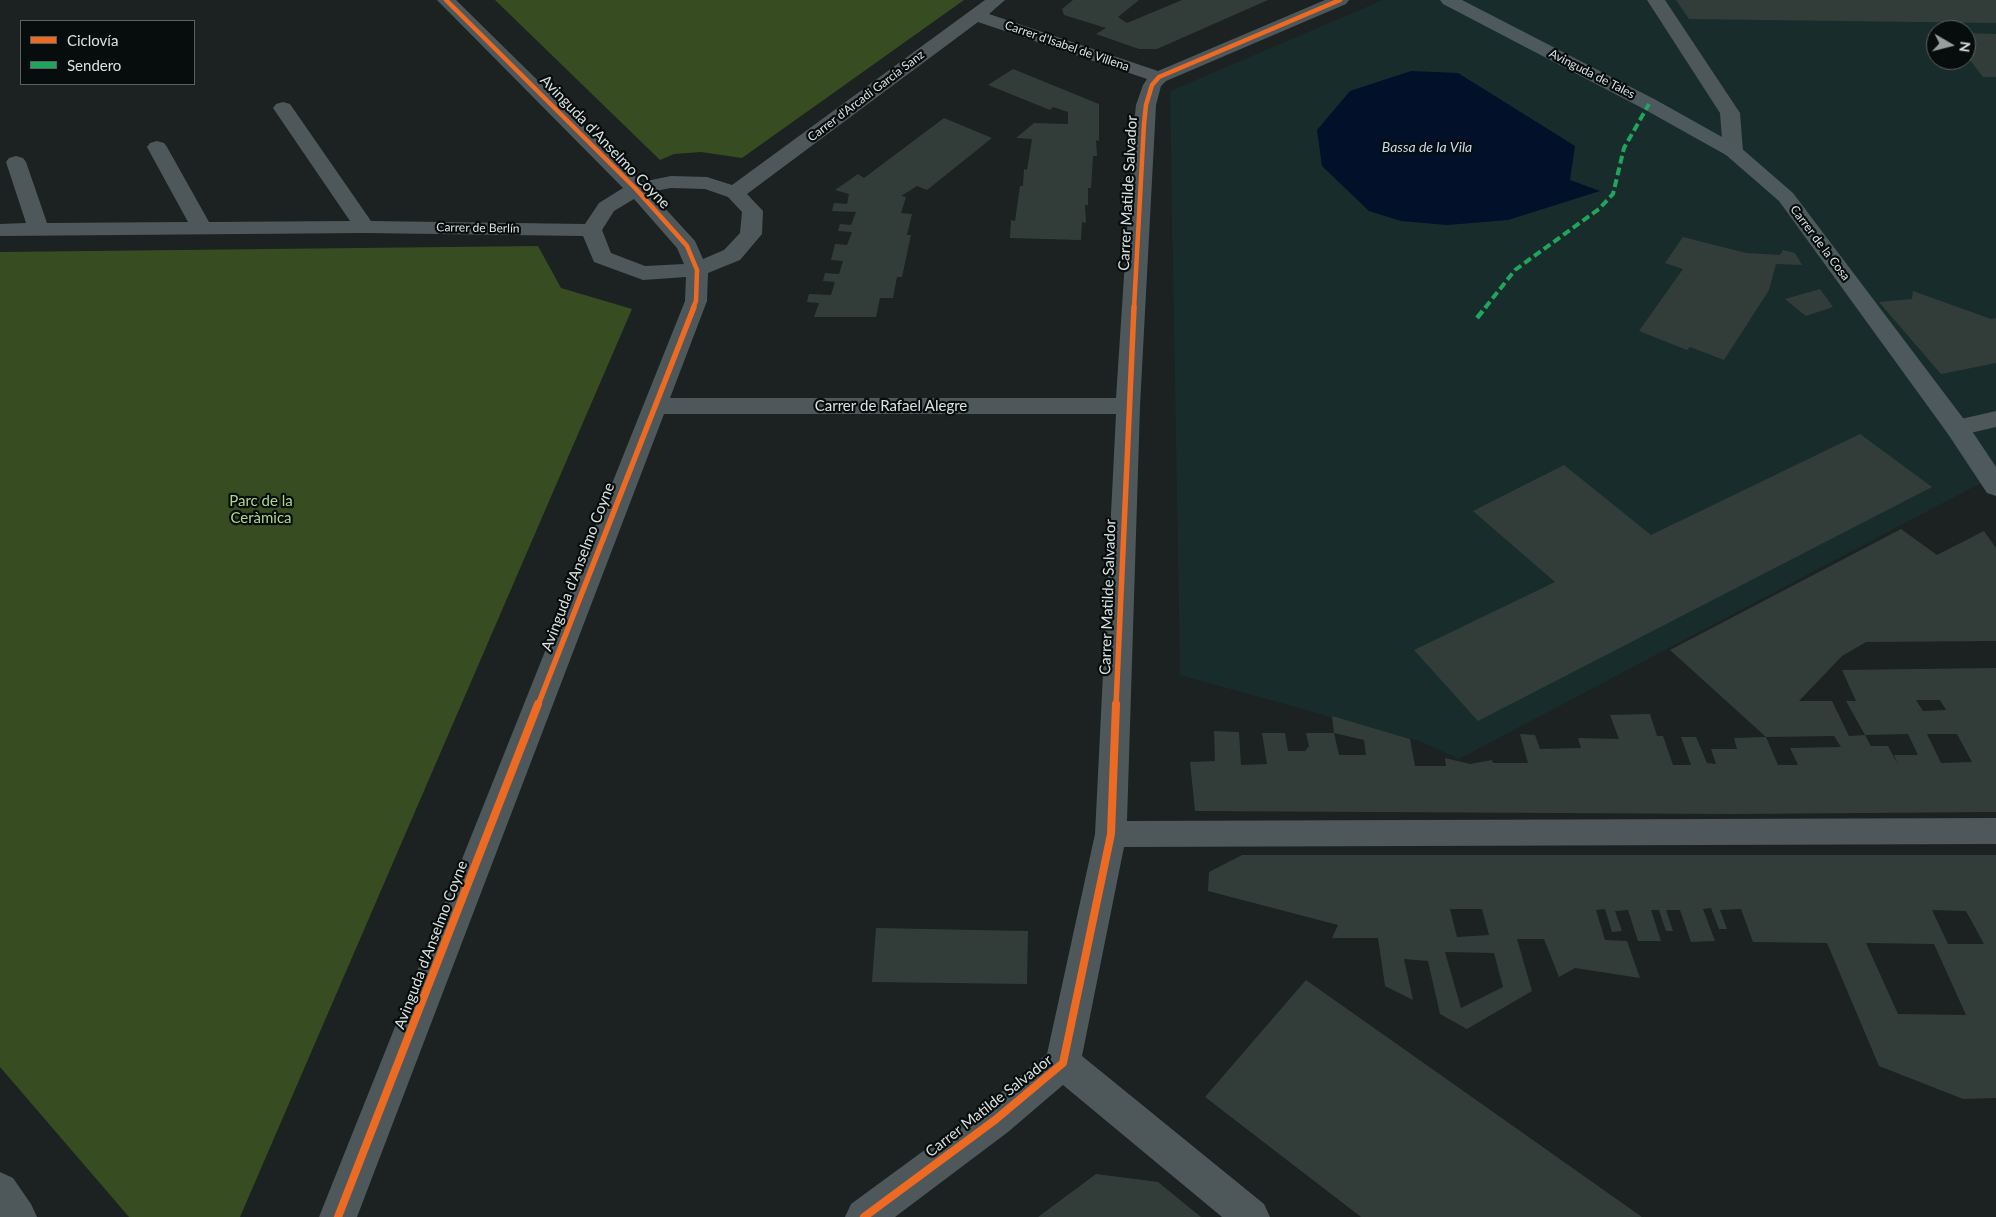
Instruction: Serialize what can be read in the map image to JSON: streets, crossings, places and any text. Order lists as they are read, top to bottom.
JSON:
{
  "streets": {
    "main road": ["Avinguda de Tales", "Carrer de la Cosa"],
    "street": [
      "Carrer d'Isabel de Villena",
      "Carrer d'Arcadi García Sanz",
      "Avinguda d'Anselmo Coyne",
      "Carrer Matilde Salvador",
      "Carrer de Berlín",
      "Carrer de Rafael Alegre"
    ]
  },
  "crossings": [
    ["Carrer d'Isabel de Villena", "Carrer d'Arcadi García Sanz"],
    ["Carrer d'Isabel de Villena", "Carrer Matilde Salvador"],
    ["Avinguda de Tales", "Carrer de la Cosa"],
    ["Carrer d'Arcadi García Sanz", "Avinguda d'Anselmo Coyne"],
    ["Avinguda d'Anselmo Coyne", "Carrer de Berlín"],
    ["Avinguda d'Anselmo Coyne", "Carrer de Rafael Alegre"],
    ["Carrer Matilde Salvador", "Carrer de Rafael Alegre"]
  ],
  "water": ["Bassa de la Vila"],
  "parks": ["Parc de la Ceràmica"],
  "legend": ["Ciclovía", "Sendero"],
  "north": "right"
}
